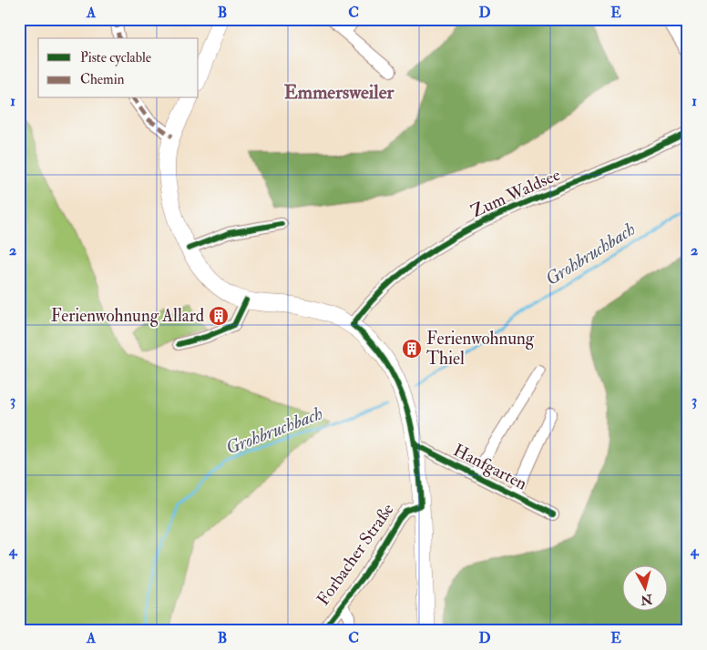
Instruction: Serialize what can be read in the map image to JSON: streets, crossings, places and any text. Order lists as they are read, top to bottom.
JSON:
{
  "streets": {
    "street": ["Zum Waldsee", "Hanfgarten", "Forbacher Straße"]
  },
  "districts": ["Emmersweiler"],
  "water": ["Grohbruchbach"],
  "places": {
    "building": ["Ferienwohnung Allard", "Ferienwohnung Thiel"]
  },
  "legend": ["Piste cyclable", "Chemin"],
  "north": "bottom",
  "grid": {
    "columns": [
      "A",
      "B",
      "C",
      "D",
      "E"
    ],
    "rows": [
      "1",
      "2",
      "3",
      "4"
    ]
  }
}
